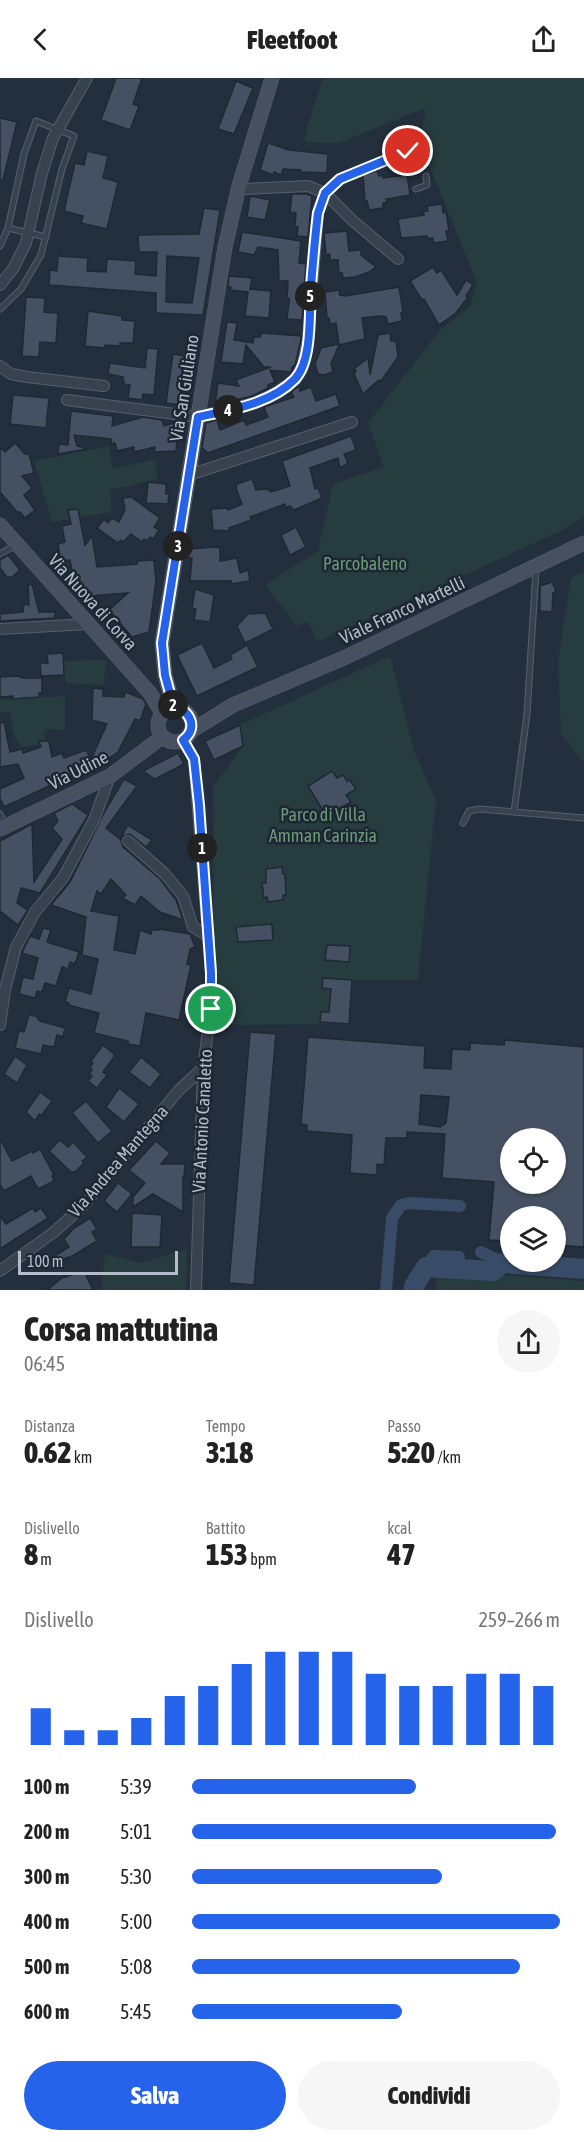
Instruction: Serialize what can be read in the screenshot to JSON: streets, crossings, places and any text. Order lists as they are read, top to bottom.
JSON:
{
  "streets": {
    "main road": [
      "Via San Giuliano",
      "Via Nuova di Corva",
      "Viale Franco Martelli",
      "Via Udine"
    ],
    "street": ["Via Antonio Canaletto", "Via Andrea Mantegna"]
  },
  "crossings": [
    ["Via San Giuliano", "Via Nuova di Corva"],
    ["Via San Giuliano", "Viale Franco Martelli"],
    ["Via San Giuliano", "Via Udine"],
    ["Via San Giuliano", "Via Antonio Canaletto"],
    ["Via Nuova di Corva", "Viale Franco Martelli"],
    ["Via Nuova di Corva", "Via Udine"],
    ["Via Nuova di Corva", "Via Antonio Canaletto"],
    ["Viale Franco Martelli", "Via Udine"],
    ["Viale Franco Martelli", "Via Antonio Canaletto"],
    ["Via Udine", "Via Antonio Canaletto"],
    ["Via Antonio Canaletto", "Via Andrea Mantegna"]
  ],
  "parks": ["Parcobaleno", "Parco di Villa Amman Carinzia"],
  "scale_bar": "100 m",
  "page": {
    "header": "Fleetfoot",
    "pins": [
      "5",
      "4",
      "3",
      "2",
      "1"
    ],
    "scale": "100 m",
    "heading": ["Corsa mattutina", "06:45"],
    "stats": [
      ["Distanza", "0.62 km"],
      ["Tempo", "3:18"],
      ["Passo", "5:20 /km"],
      ["Dislivello", "8 m"],
      ["Battito", "153 bpm"],
      ["kcal", "47"]
    ],
    "chart": ["Dislivello", "259–266 m"],
    "list": [
      {
        "name": "100 m",
        "note": "5:39"
      },
      {
        "name": "200 m",
        "note": "5:01"
      },
      {
        "name": "300 m",
        "note": "5:30"
      },
      {
        "name": "400 m",
        "note": "5:00"
      },
      {
        "name": "500 m",
        "note": "5:08"
      },
      {
        "name": "600 m",
        "note": "5:45"
      }
    ],
    "buttons": ["Salva", "Condividi"]
  }
}
